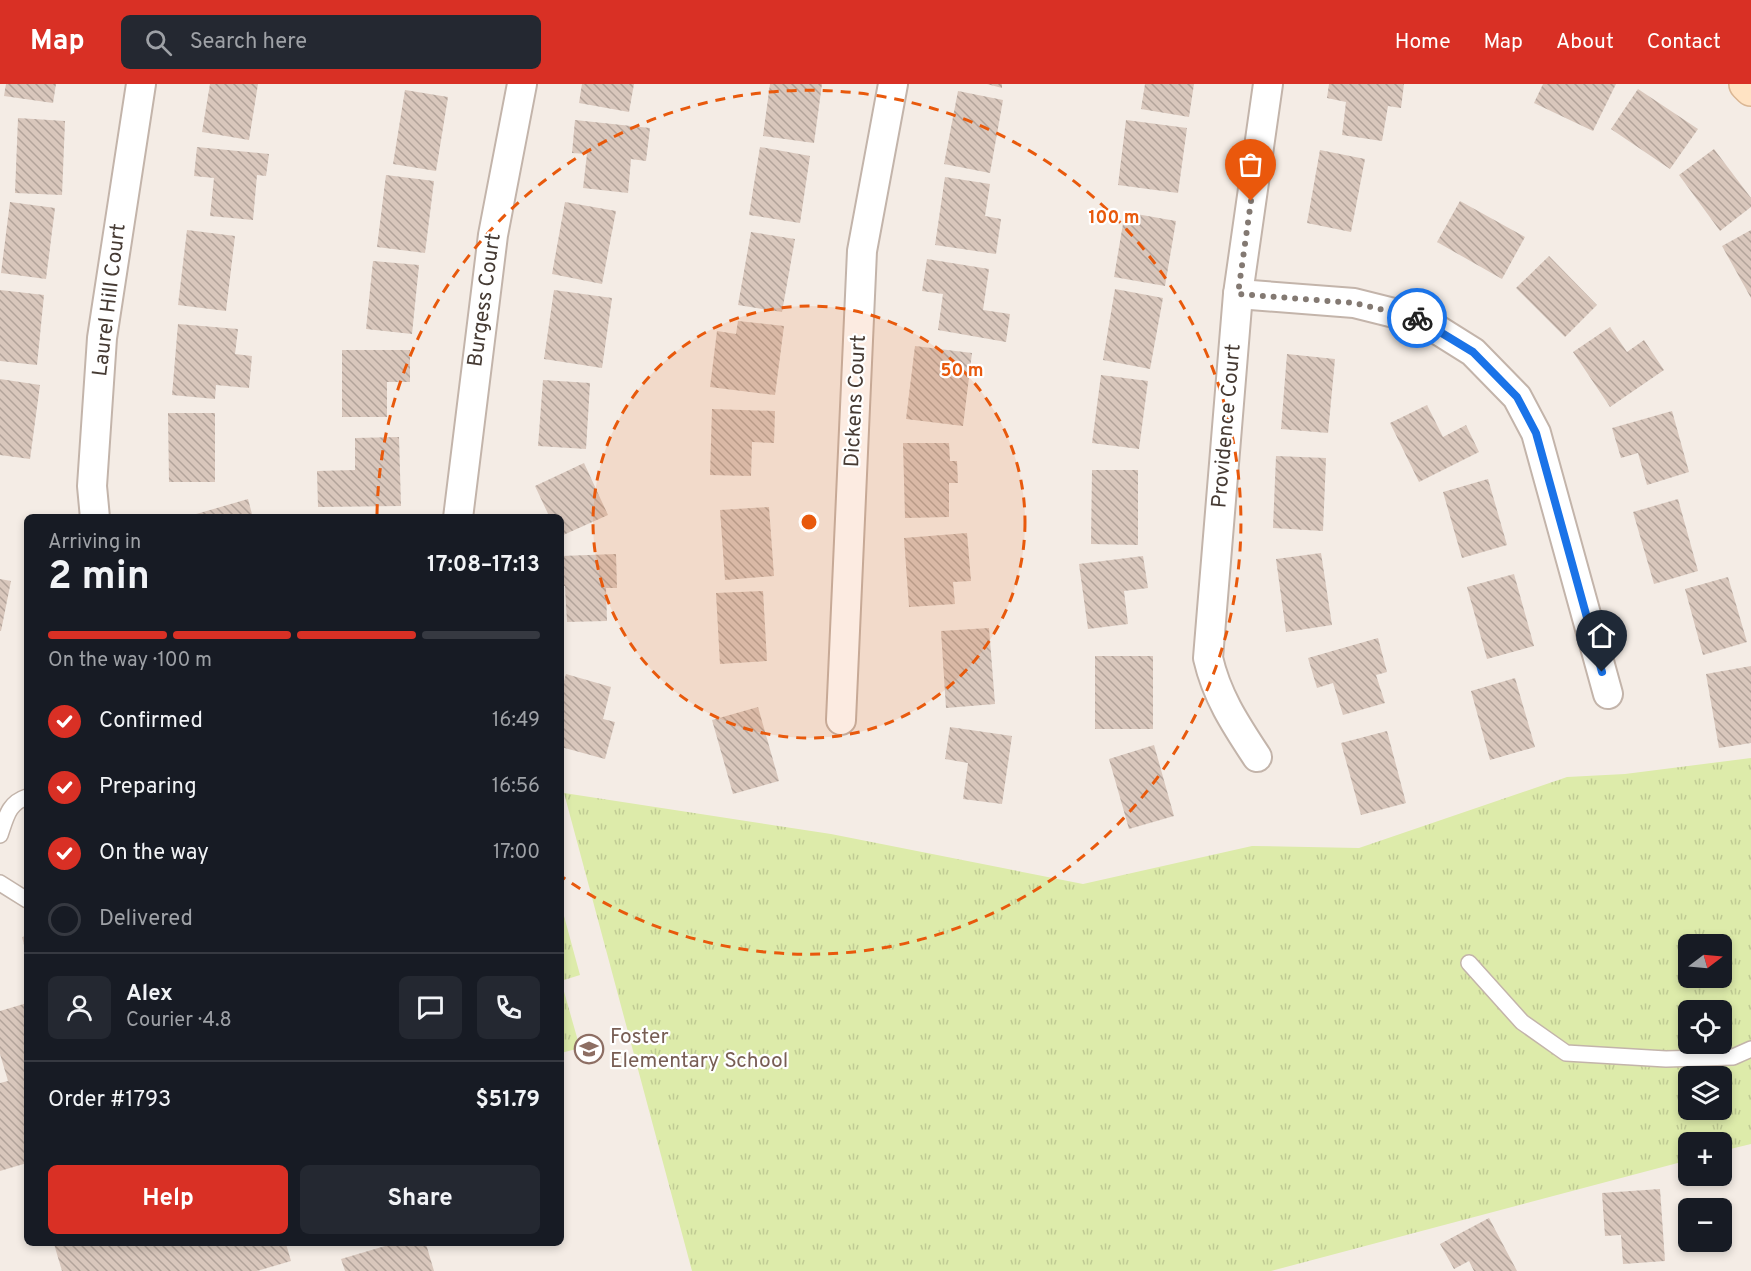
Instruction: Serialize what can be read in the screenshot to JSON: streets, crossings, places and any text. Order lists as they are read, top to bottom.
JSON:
{
  "streets": {
    "street": [
      "Laurel Hill Court",
      "Burgess Court",
      "Dickens Court",
      "Providence Court"
    ]
  },
  "places": {
    "school or university": ["Foster Elementary School"]
  },
  "north": "right",
  "page": {
    "header": "Map",
    "search": "Search here",
    "nav": [
      "Home",
      "Map",
      "About",
      "Contact"
    ],
    "heading": ["2 min", "Arriving in", "17:08–17:13"],
    "panel": [
      "Alex",
      "Courier · 4.8",
      "Order #1793",
      "$51.79"
    ],
    "bar": "On the way · 100 m",
    "list": [
      ["Confirmed", "16:49"],
      ["Preparing", "16:56"],
      ["On the way", "17:00"],
      "Delivered"
    ],
    "map_buttons": ["+", "−"],
    "buttons": ["Help", "Share"]
  },
  "rings": ["100 m", "50 m"]
}
